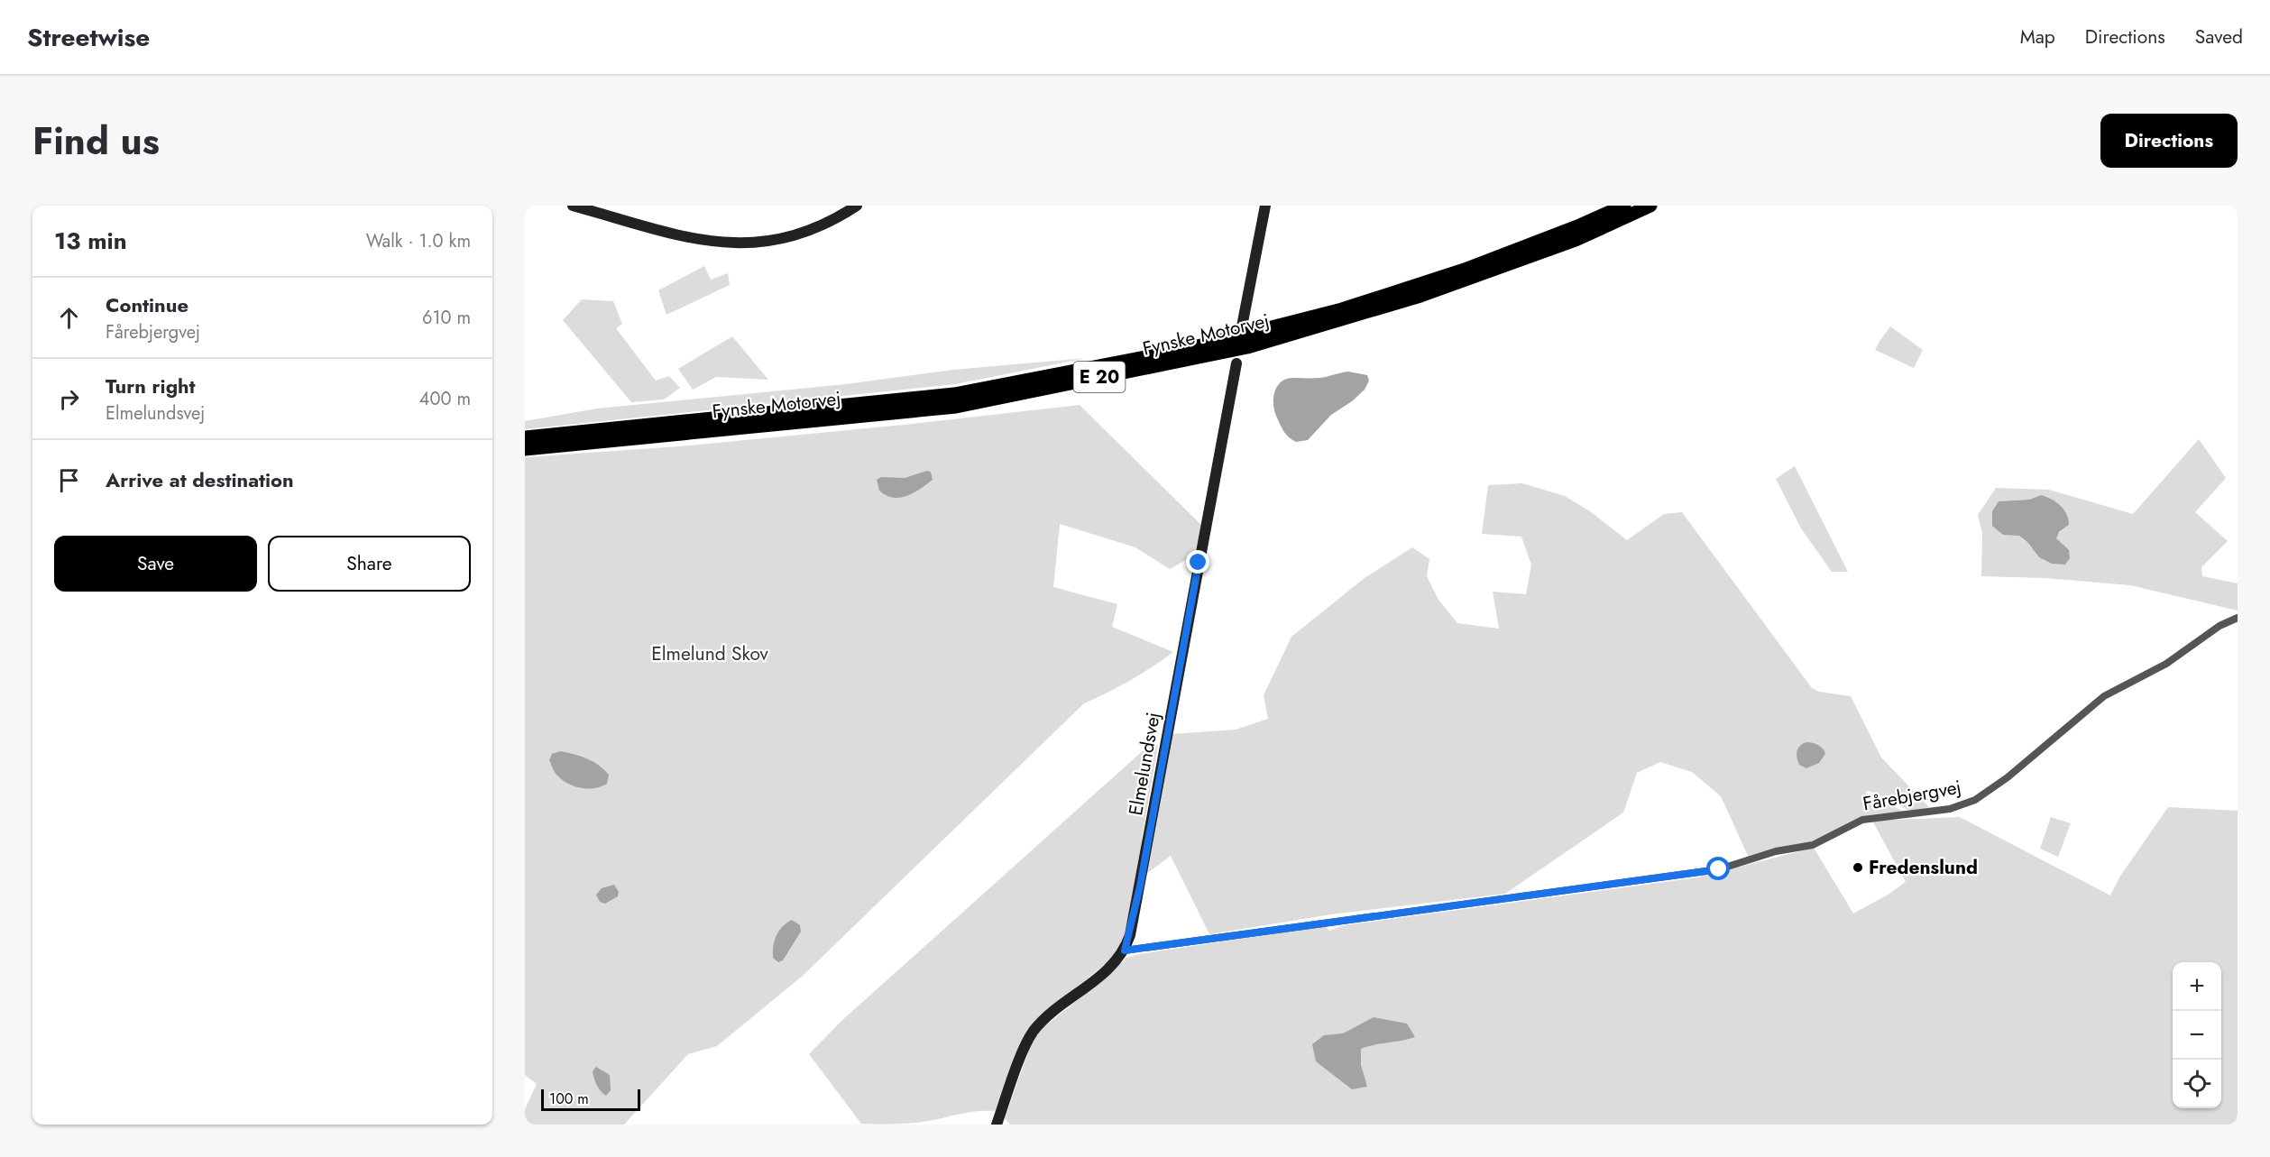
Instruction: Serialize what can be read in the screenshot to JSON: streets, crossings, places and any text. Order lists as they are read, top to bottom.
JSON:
{
  "streets": {
    "highway": ["Fynske Motorvej", "E 20"],
    "street": ["Elmelundsvej", "Fårebjergvej"]
  },
  "crossings": [
    ["Elmelundsvej", "Fårebjergvej"]
  ],
  "parks": ["Elmelund Skov"],
  "places": ["Fredenslund"],
  "scale_bar": "100 m",
  "page": {
    "header": "Streetwise",
    "nav": ["Map", "Directions", "Saved"],
    "title": "Find us",
    "buttons": [
      "Directions",
      ["Save", "Share"]
    ],
    "heading": ["13 min", "Walk · 1.0 km"],
    "list": [
      ["Continue", "Fårebjergvej", "610 m"],
      ["Turn right", "Elmelundsvej", "400 m"],
      "Arrive at destination"
    ],
    "map_buttons": ["+", "−"],
    "scale": "100 m"
  }
}
